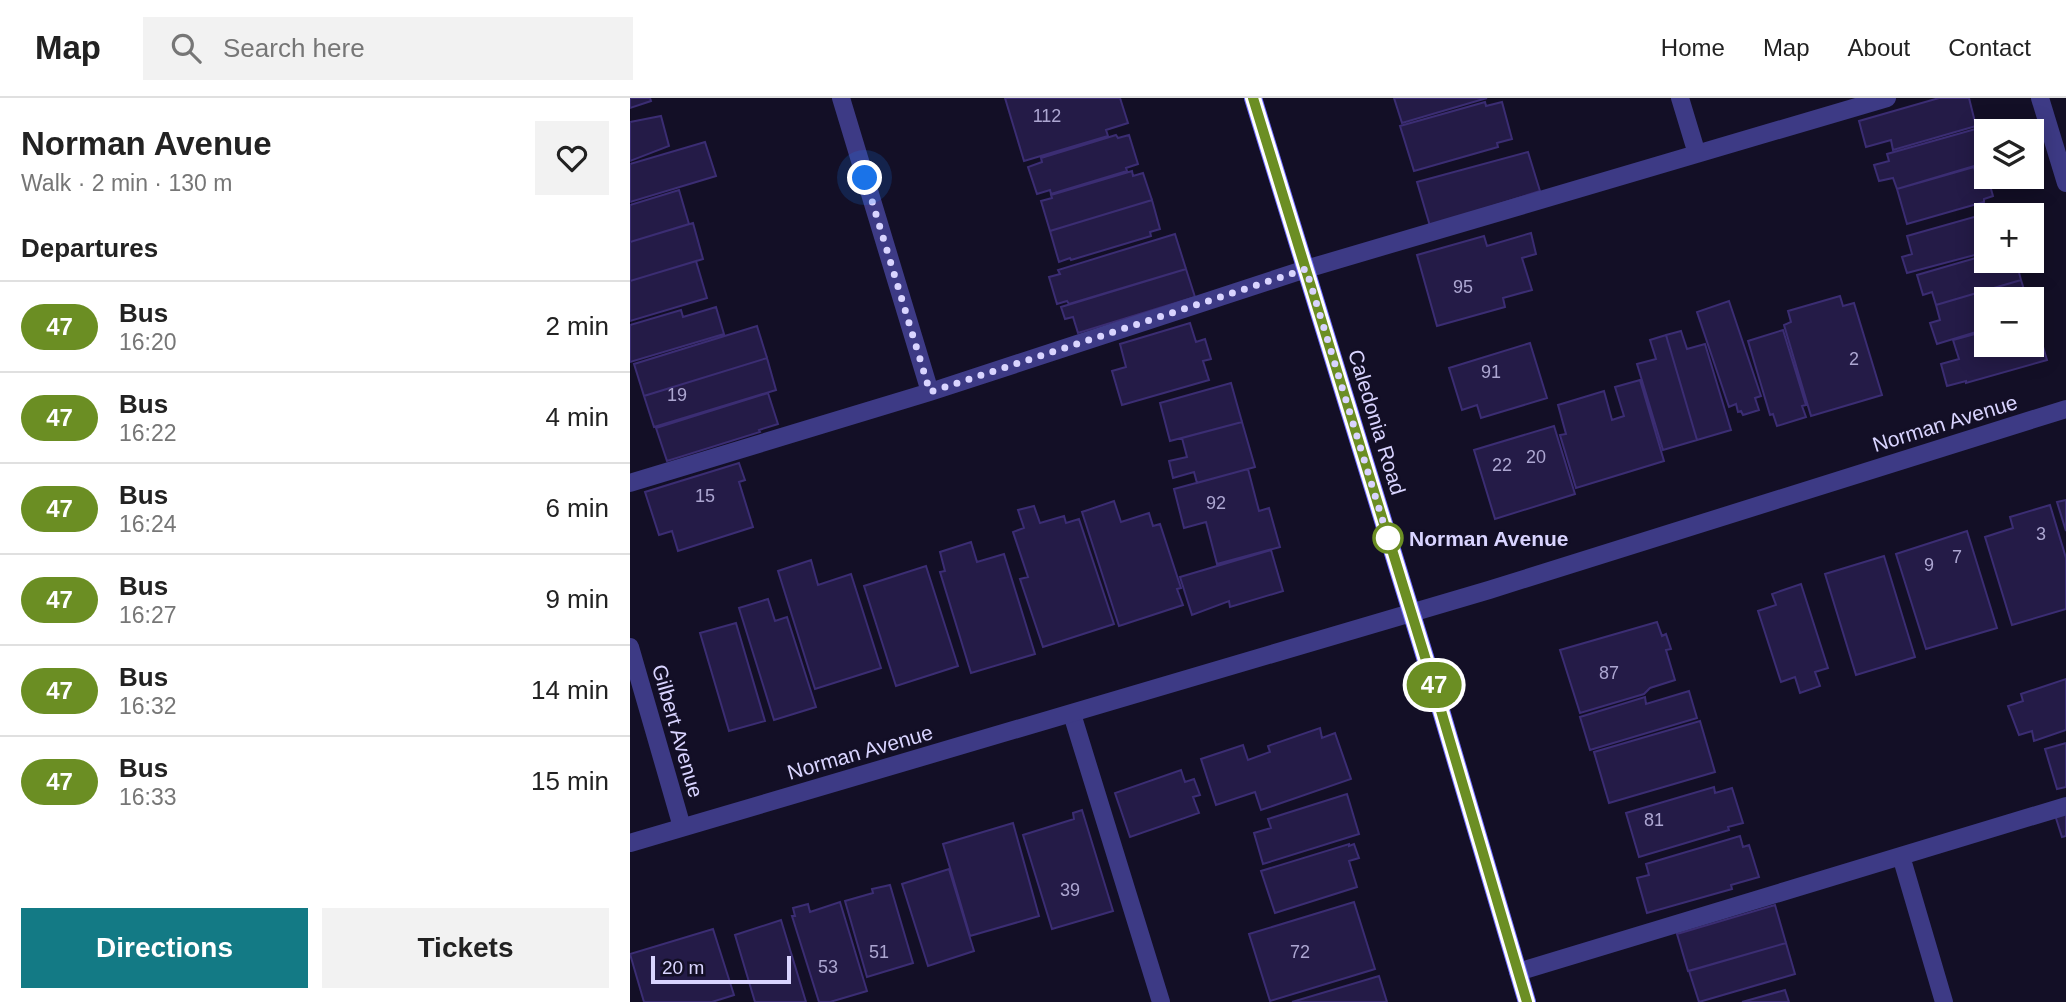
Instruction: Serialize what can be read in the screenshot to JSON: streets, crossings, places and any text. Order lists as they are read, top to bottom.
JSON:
{
  "streets": {
    "street": ["Caledonia Road", "Norman Avenue", "Gilbert Avenue"]
  },
  "crossings": [
    ["Caledonia Road", "Norman Avenue"],
    ["Norman Avenue", "Gilbert Avenue"]
  ],
  "places": ["Norman Avenue"],
  "lines": ["bus line 47"],
  "house_numbers": [
    "112",
    "95",
    "2",
    "91",
    "19",
    "20",
    "22",
    "15",
    "92",
    "3",
    "7",
    "9",
    "87",
    "81",
    "39",
    "51",
    "72",
    "53"
  ],
  "scale_bar": "20 m",
  "page": {
    "header": "Map",
    "search": "Search here",
    "nav": [
      "Home",
      "Map",
      "About",
      "Contact"
    ],
    "heading": [
      ["Norman Avenue", "Walk · 2 min · 130 m"],
      "Departures"
    ],
    "on_map": "47",
    "map_buttons": ["+", "−"],
    "list": [
      {
        "mark": "47",
        "name": "Bus",
        "note": "16:20",
        "value": "2 min"
      },
      {
        "mark": "47",
        "name": "Bus",
        "note": "16:22",
        "value": "4 min"
      },
      {
        "mark": "47",
        "name": "Bus",
        "note": "16:24",
        "value": "6 min"
      },
      {
        "mark": "47",
        "name": "Bus",
        "note": "16:27",
        "value": "9 min"
      },
      {
        "mark": "47",
        "name": "Bus",
        "note": "16:32",
        "value": "14 min"
      },
      {
        "mark": "47",
        "name": "Bus",
        "note": "16:33",
        "value": "15 min"
      }
    ],
    "buttons": ["Directions", "Tickets"],
    "scale": "20 m"
  }
}
